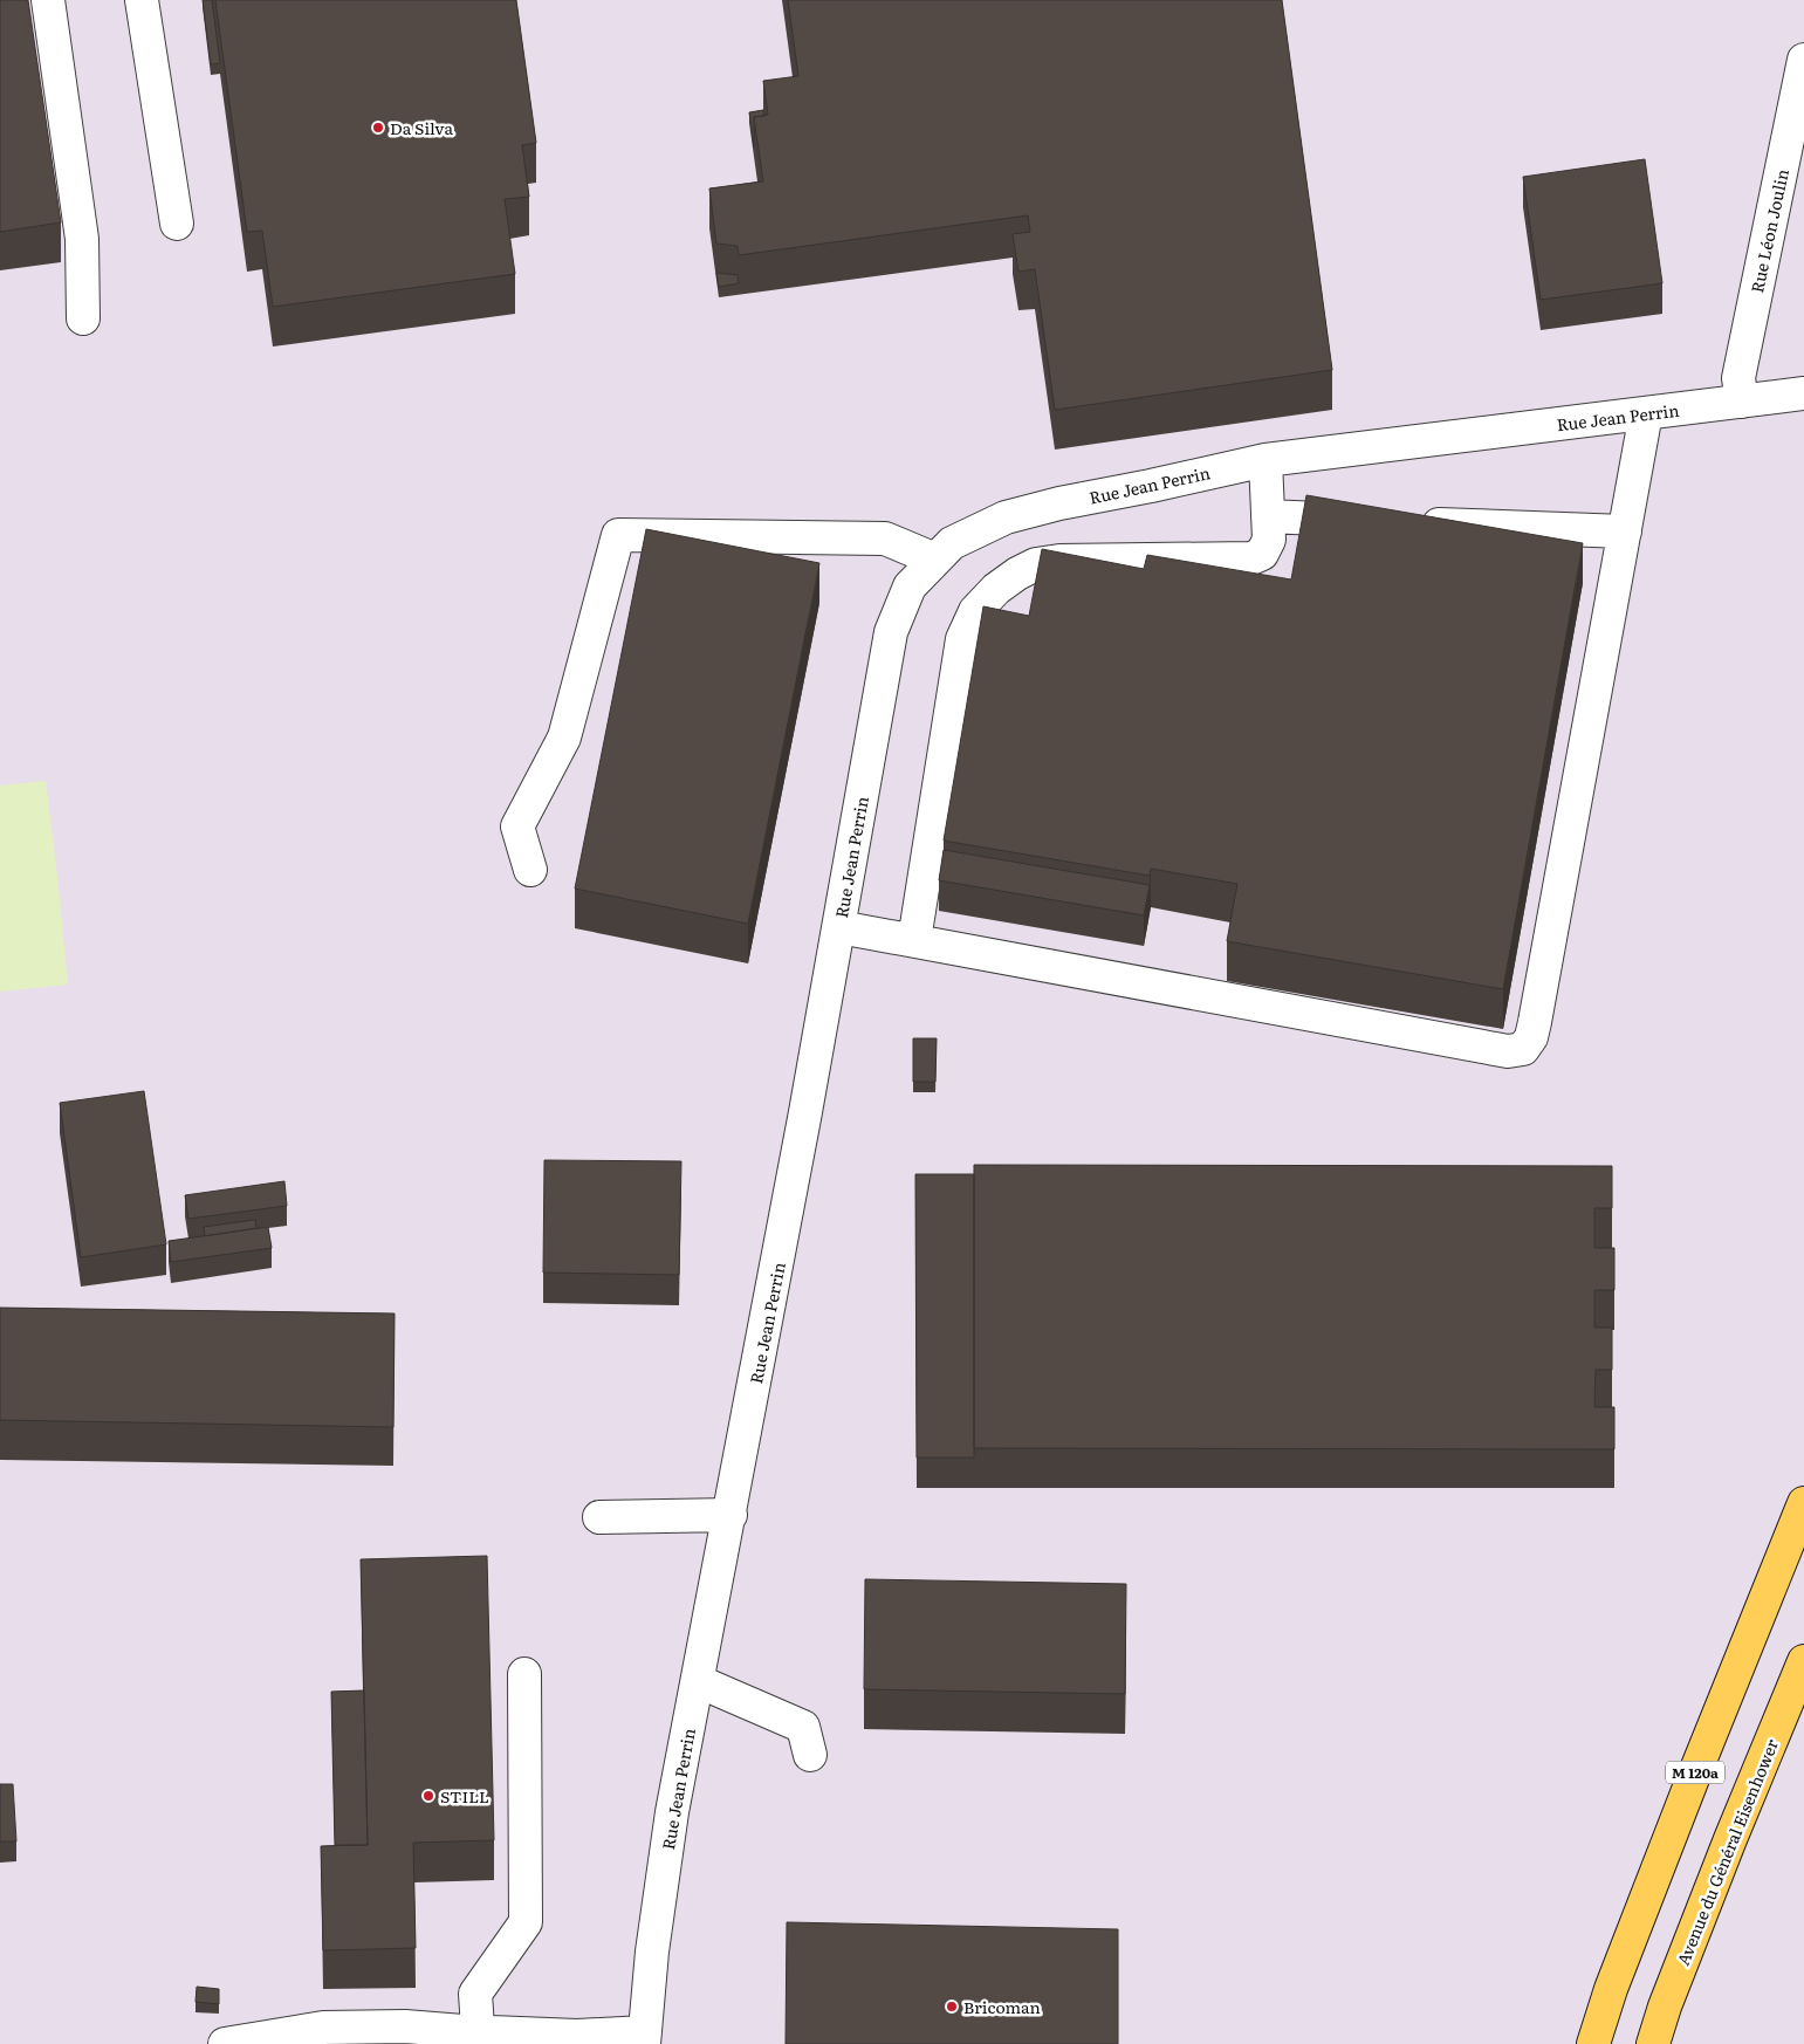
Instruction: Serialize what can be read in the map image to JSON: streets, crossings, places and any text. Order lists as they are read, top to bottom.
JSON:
{
  "streets": {
    "main road": ["M 120a", "Avenue du Général Eisenhower"],
    "street": ["Rue Léon Joulin", "Rue Jean Perrin"]
  },
  "crossings": [
    ["Rue Léon Joulin", "Rue Jean Perrin"]
  ],
  "places": ["Da Silva", "STILL", "Bricoman"]
}
